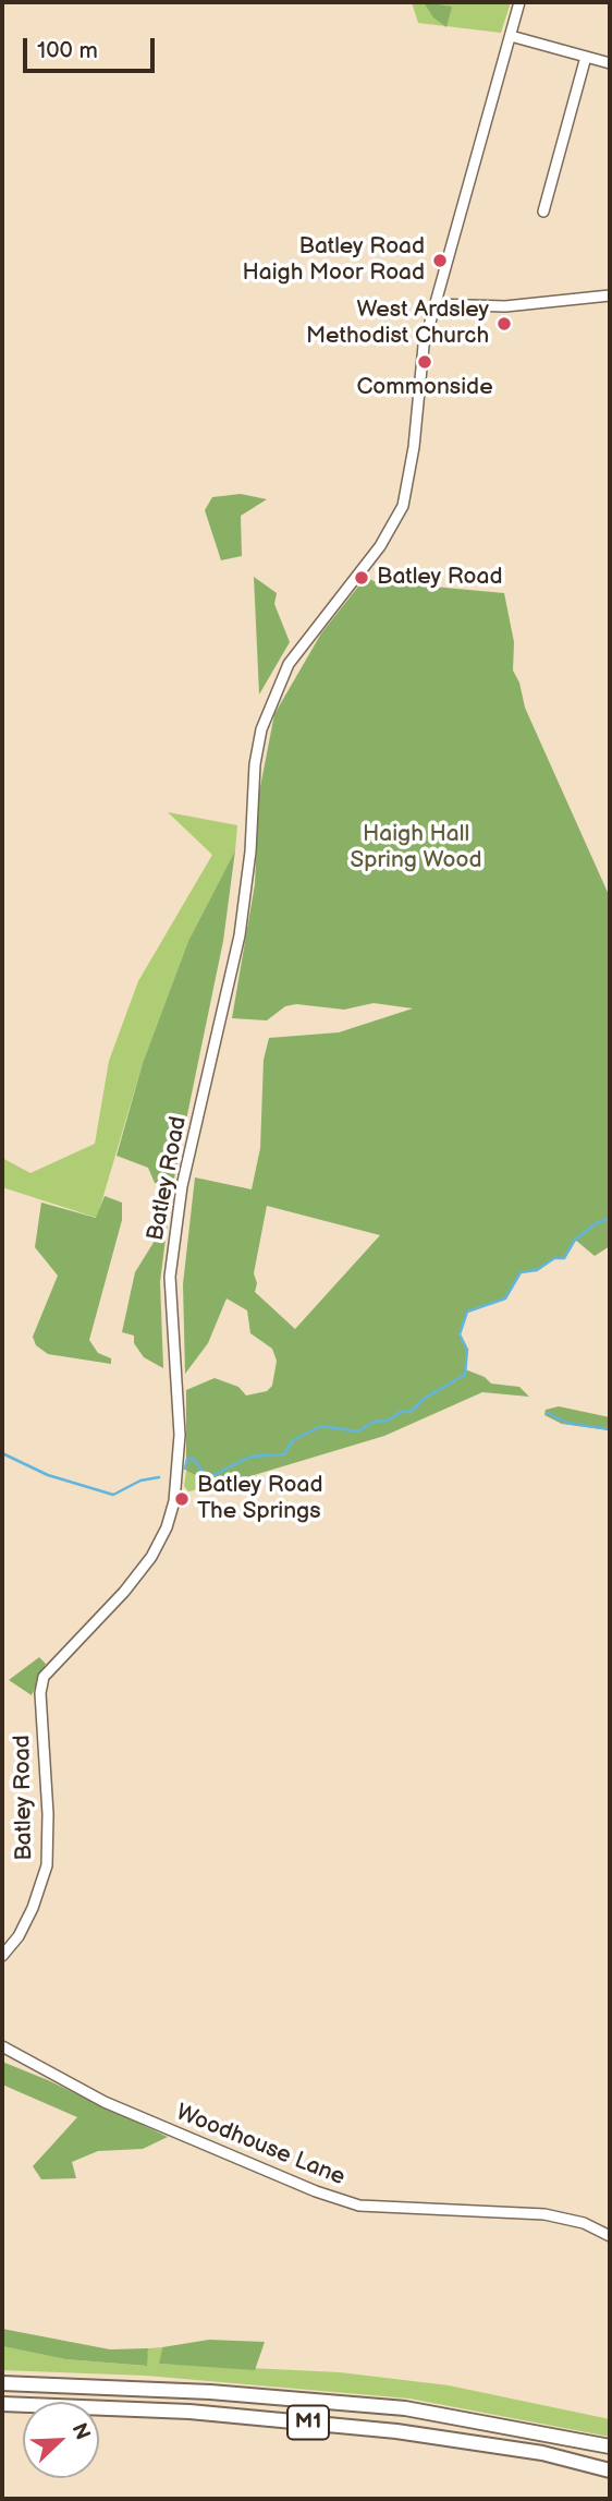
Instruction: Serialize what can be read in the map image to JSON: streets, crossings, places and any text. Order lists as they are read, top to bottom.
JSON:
{
  "streets": {
    "highway": ["M1"],
    "street": ["Batley Road", "Woodhouse Lane"]
  },
  "parks": ["Haigh Hall Spring Wood"],
  "places": [
    "Batley Road Haigh Moor Road",
    "West Ardsley Methodist Church",
    "Commonside",
    "Batley Road",
    "Batley Road The Springs"
  ],
  "scale_bar": "100 m",
  "north": "top right"
}
